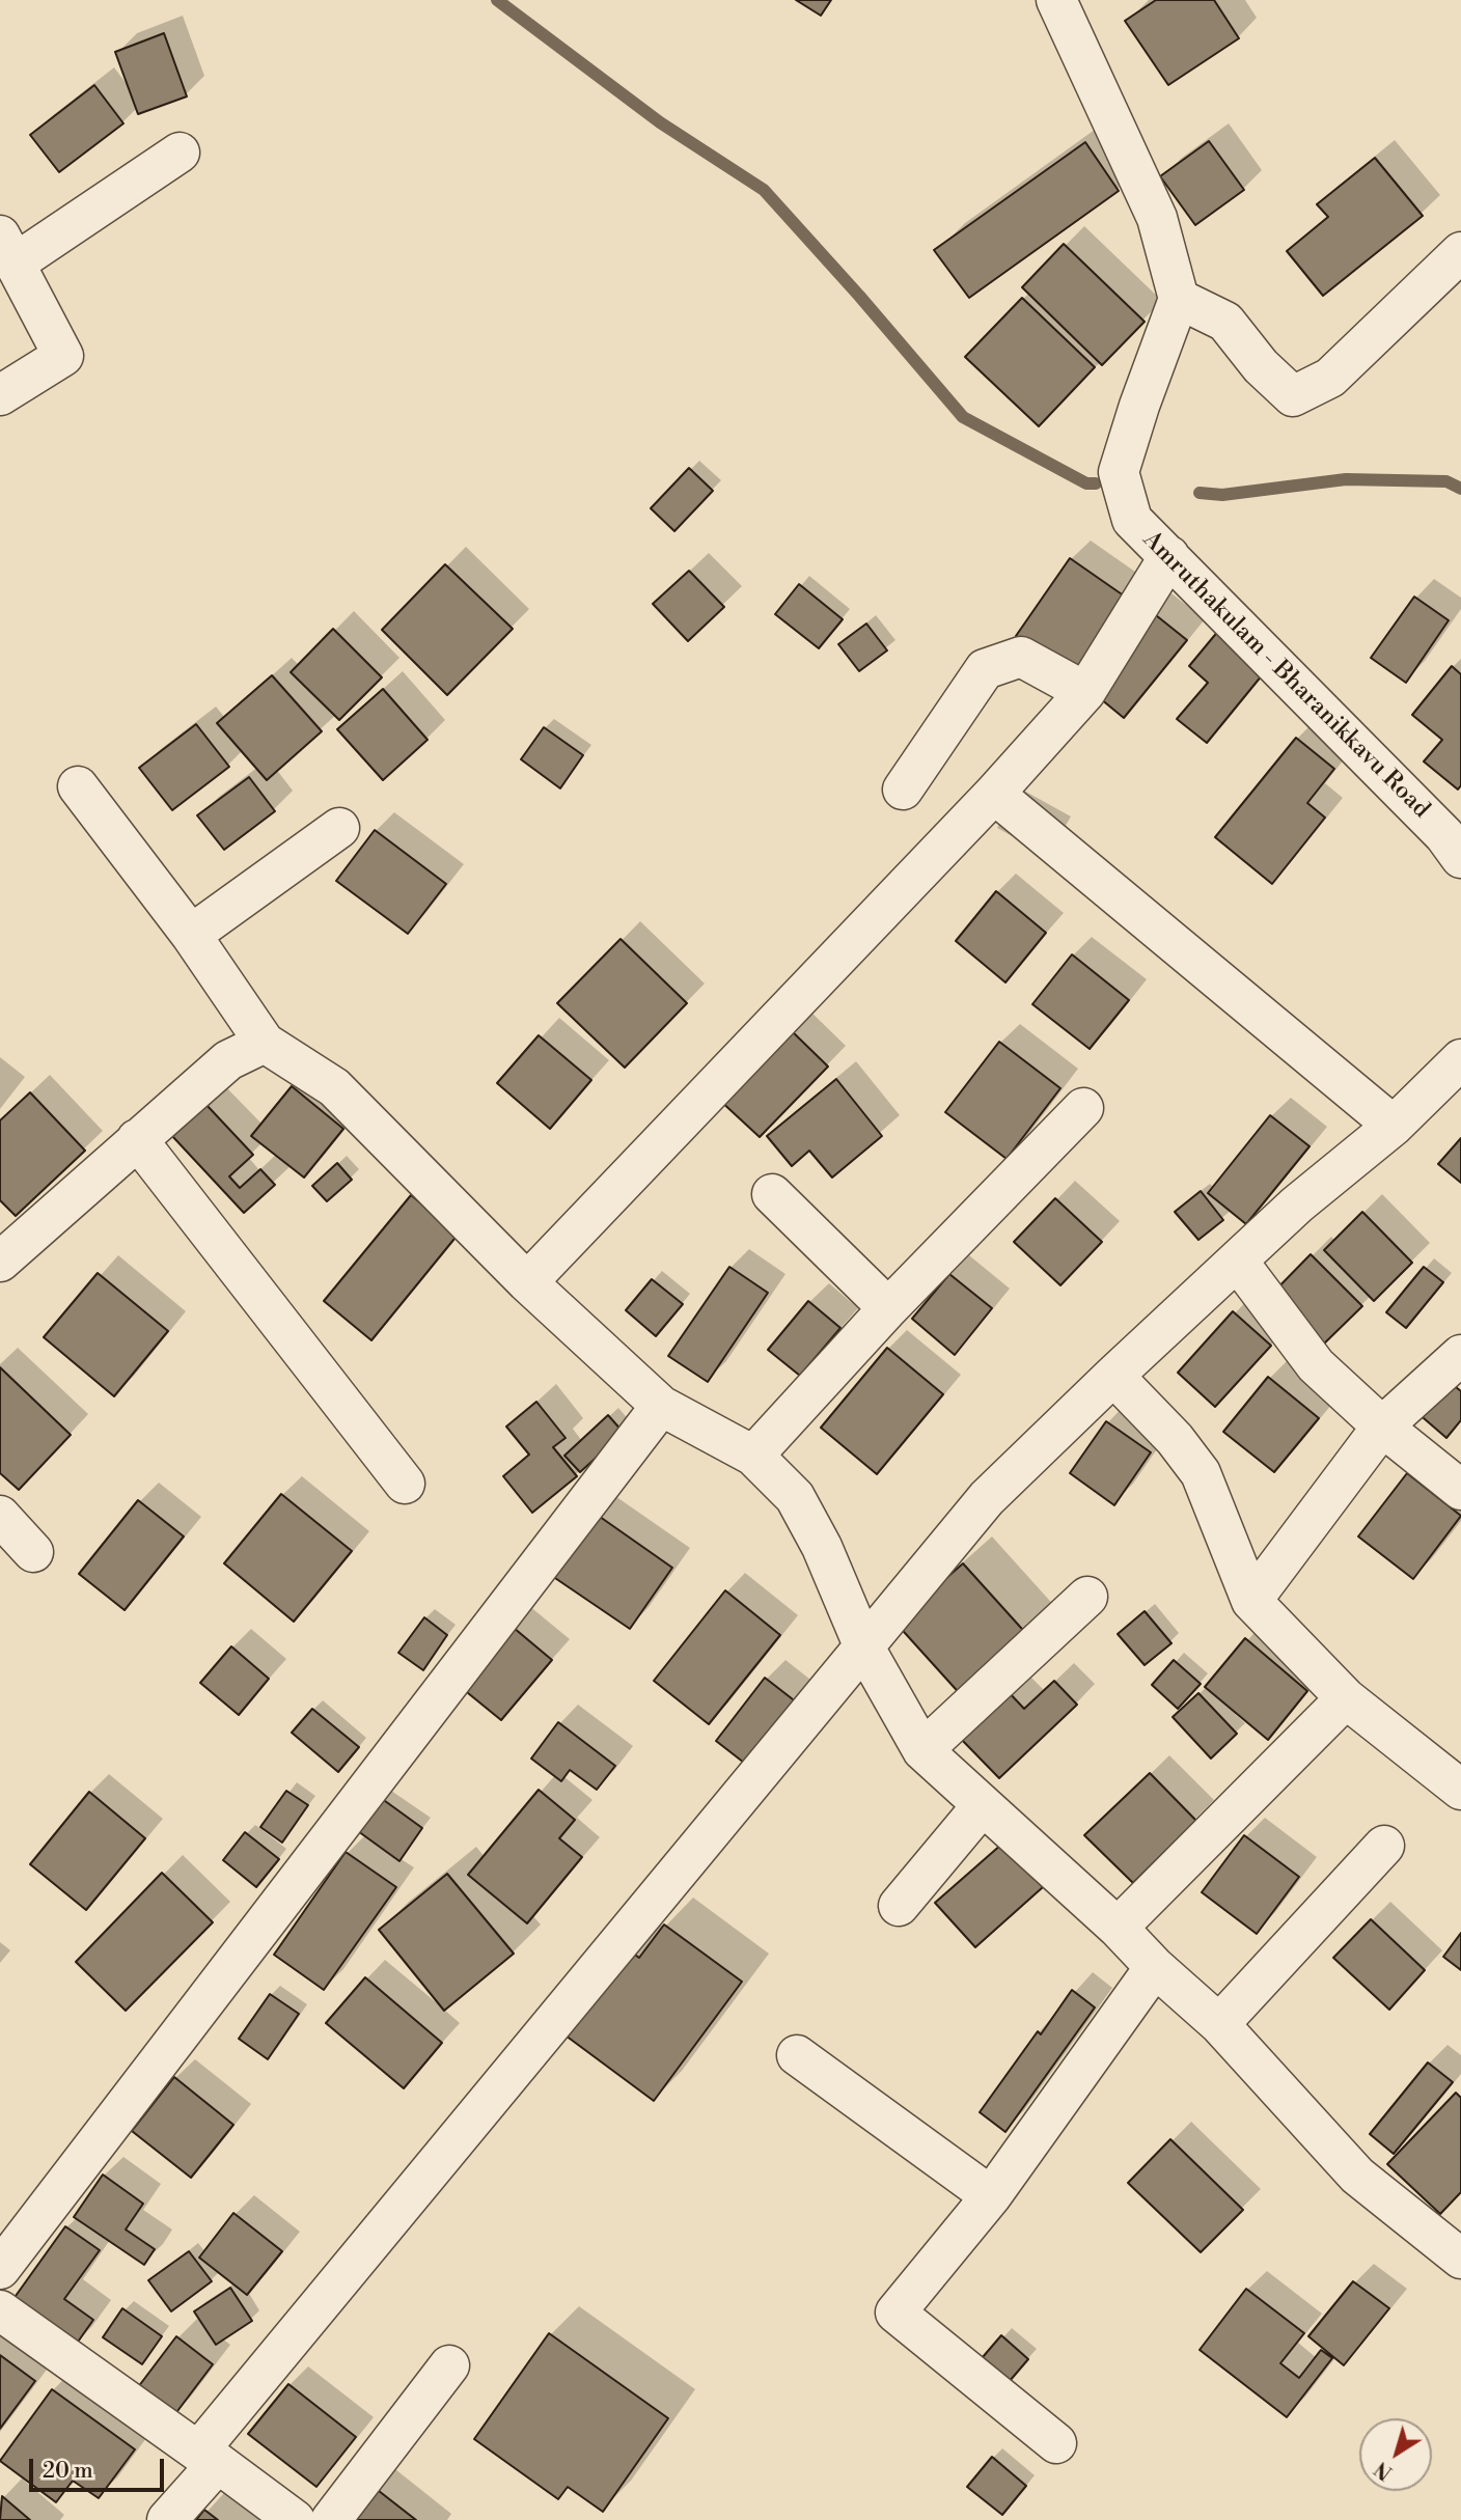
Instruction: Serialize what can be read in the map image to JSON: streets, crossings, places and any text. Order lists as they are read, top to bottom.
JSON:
{
  "streets": {
    "street": ["Amruthakulam - Bharanikkavu Road"]
  },
  "scale_bar": "20 m",
  "north": "bottom left"
}
